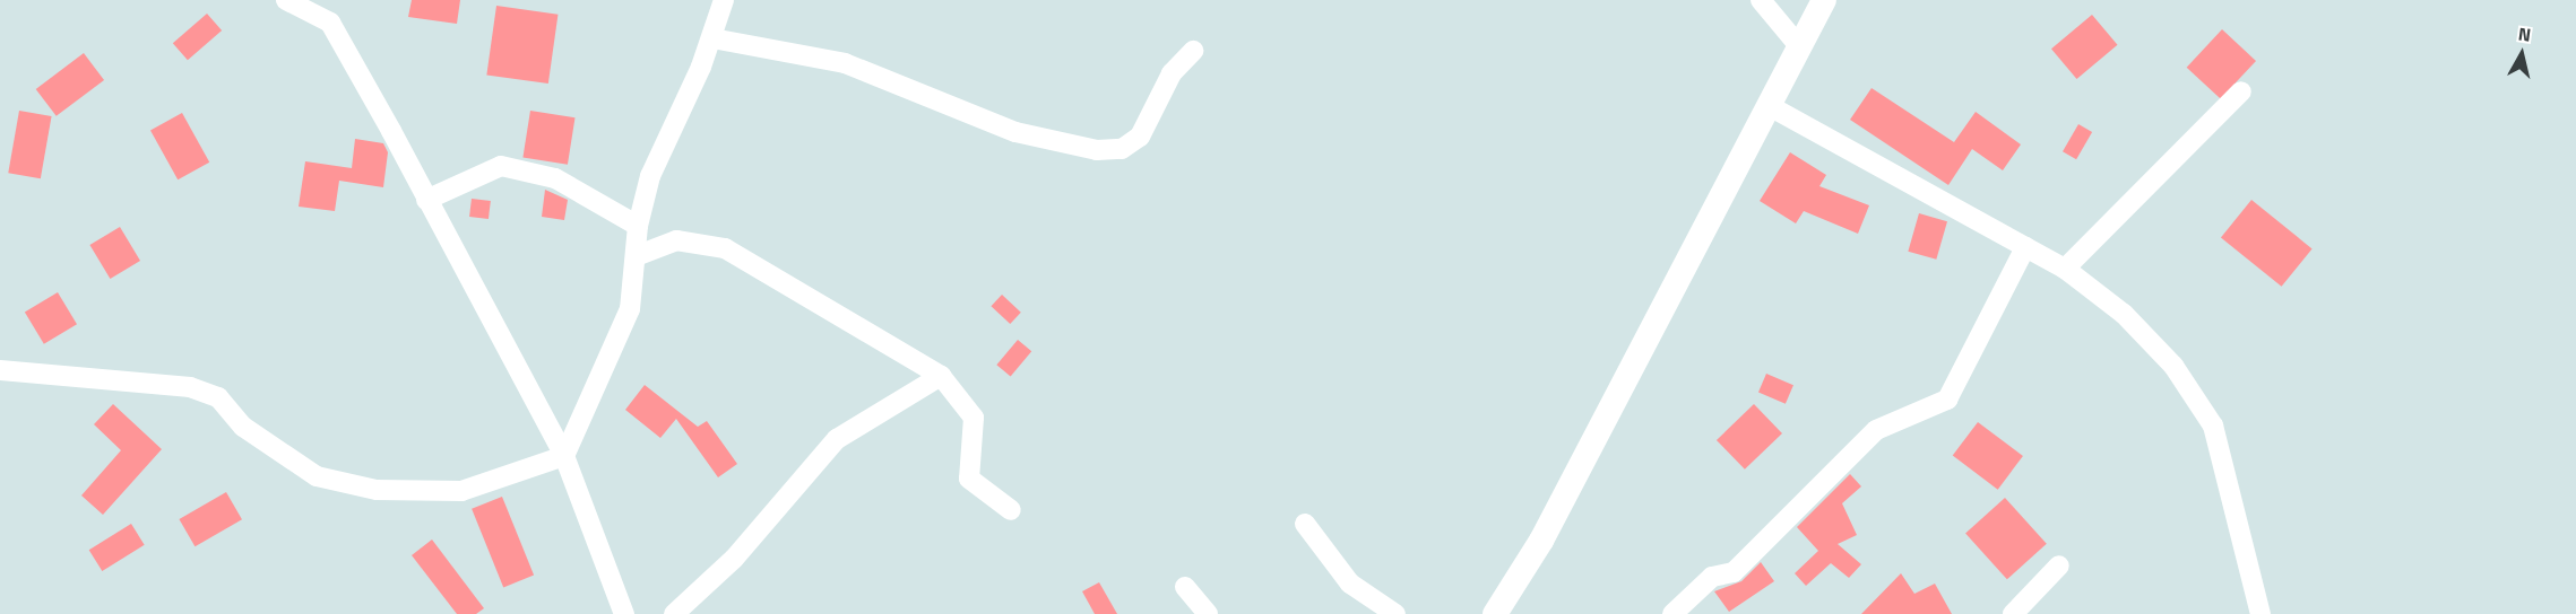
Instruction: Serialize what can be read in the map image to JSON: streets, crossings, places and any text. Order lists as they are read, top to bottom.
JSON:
{
  "north": "top"
}
